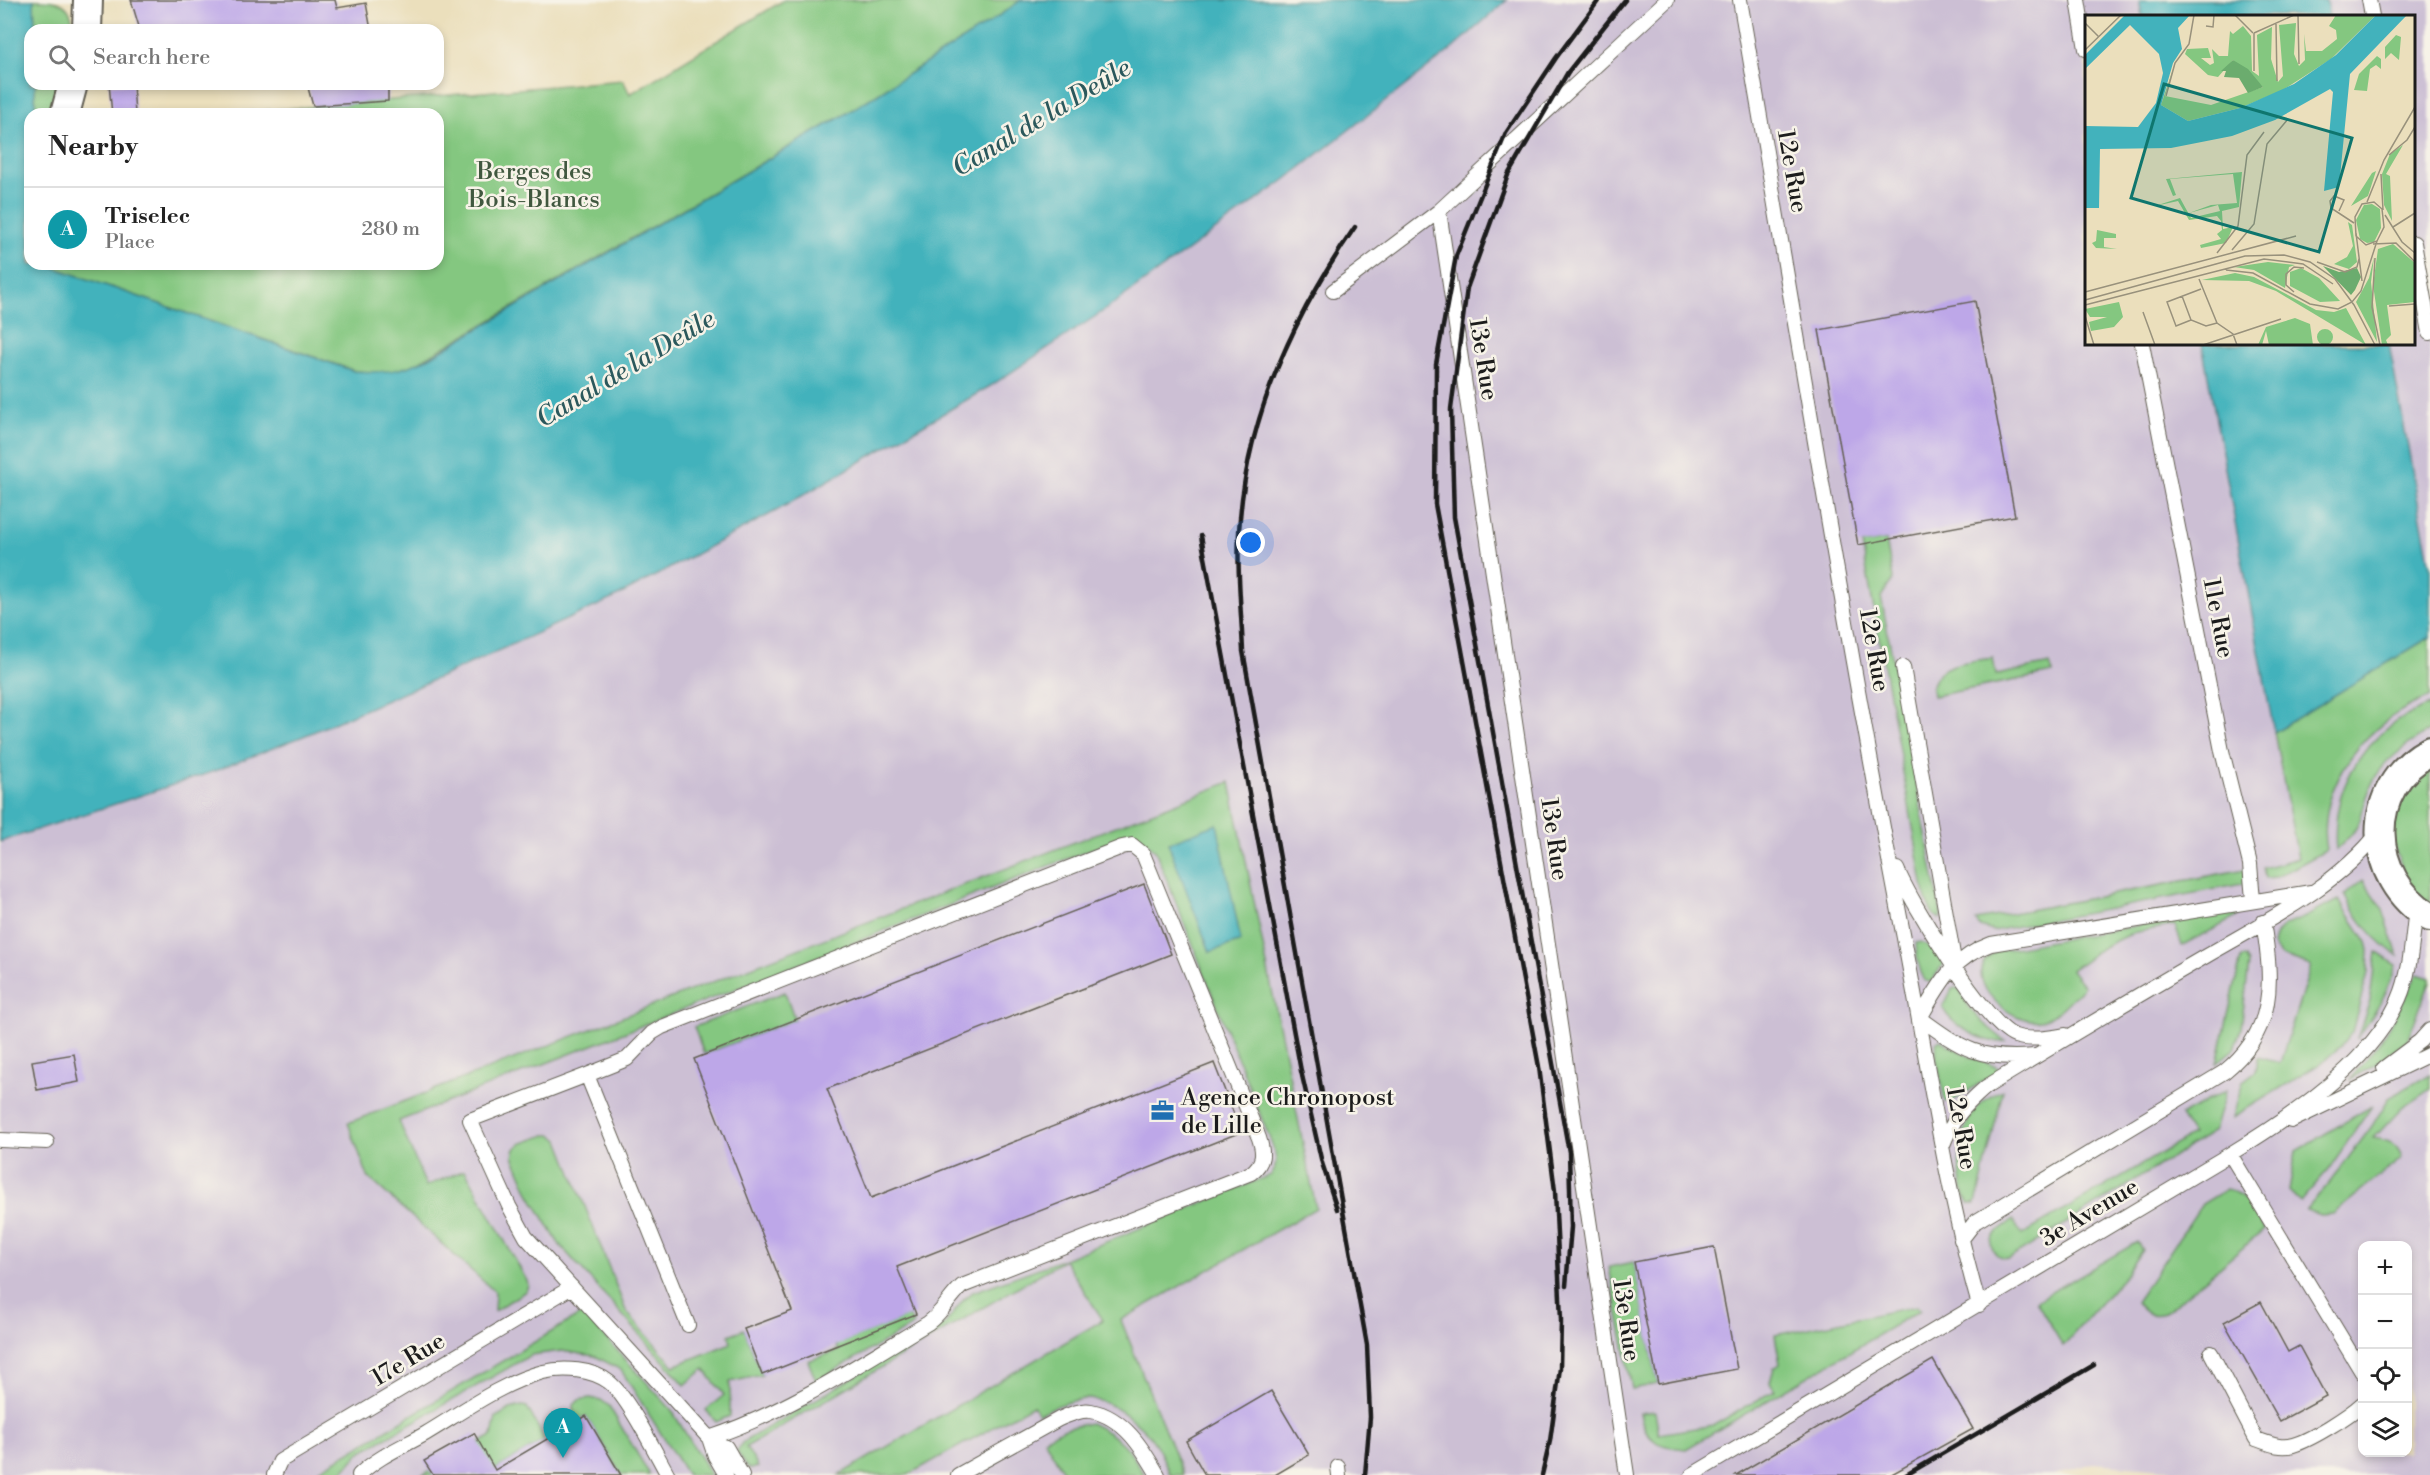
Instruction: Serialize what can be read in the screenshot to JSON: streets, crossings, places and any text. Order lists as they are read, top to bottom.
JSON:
{
  "streets": {
    "lane": [
      "12e Rue",
      "13e Rue",
      "11e Rue",
      "3e Avenue",
      "17e Rue"
    ]
  },
  "crossings": [
    ["12e Rue", "3e Avenue"]
  ],
  "water": ["Canal de la Deûle"],
  "parks": ["Berges des Bois-Blancs"],
  "places": {
    "office": ["Agence Chronopost de Lille"]
  },
  "page": {
    "search": "Search here",
    "heading": "Nearby",
    "list": [
      {
        "mark": "A",
        "name": "Triselec",
        "note": "Place",
        "value": "280 m"
      }
    ],
    "map_buttons": ["+", "−"],
    "pins": "A"
  }
}
